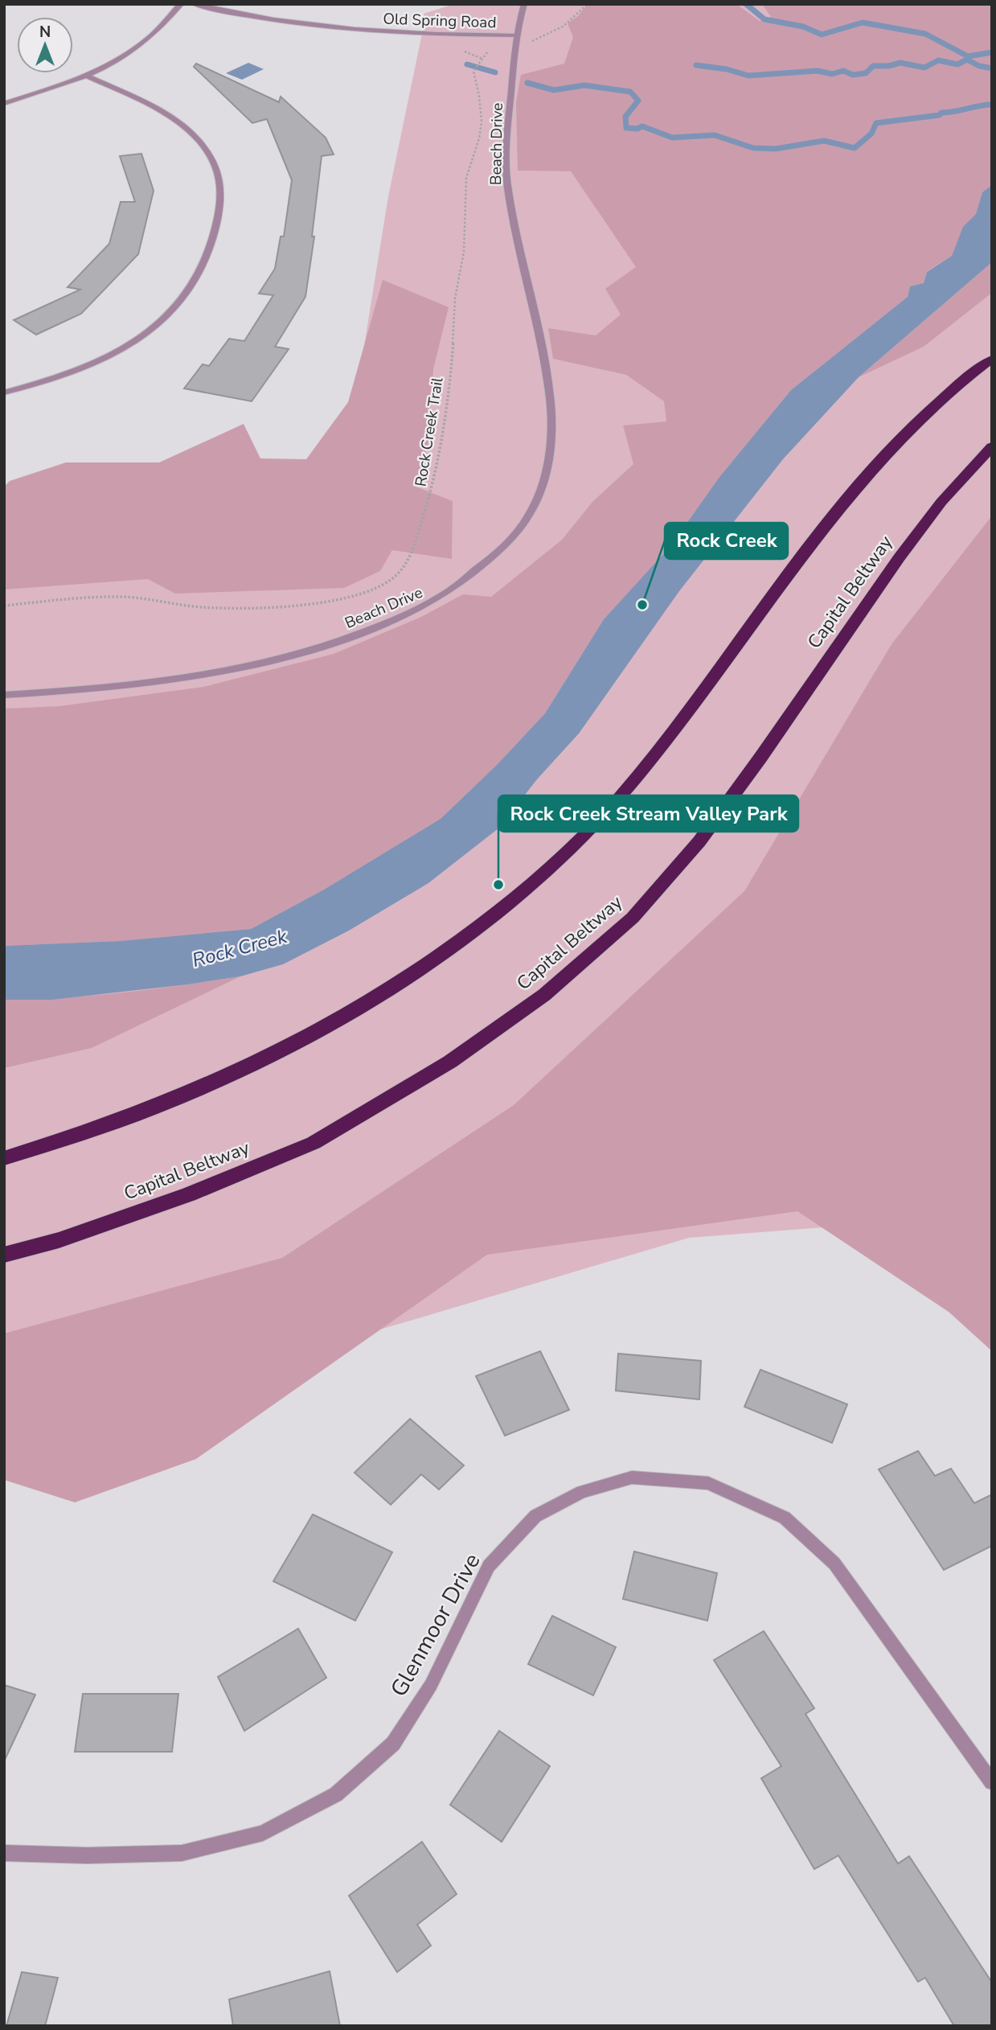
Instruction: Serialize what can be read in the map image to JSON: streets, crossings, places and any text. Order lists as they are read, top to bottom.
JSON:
{
  "streets": {
    "highway": ["Capital Beltway"],
    "street": ["Old Spring Road", "Beach Drive", "Glenmoor Drive"],
    "path": ["Rock Creek Trail"]
  },
  "crossings": [
    ["Old Spring Road", "Beach Drive"]
  ],
  "water": ["Rock Creek"],
  "places": ["Rock Creek", "Rock Creek Stream Valley Park"],
  "north": "top"
}
